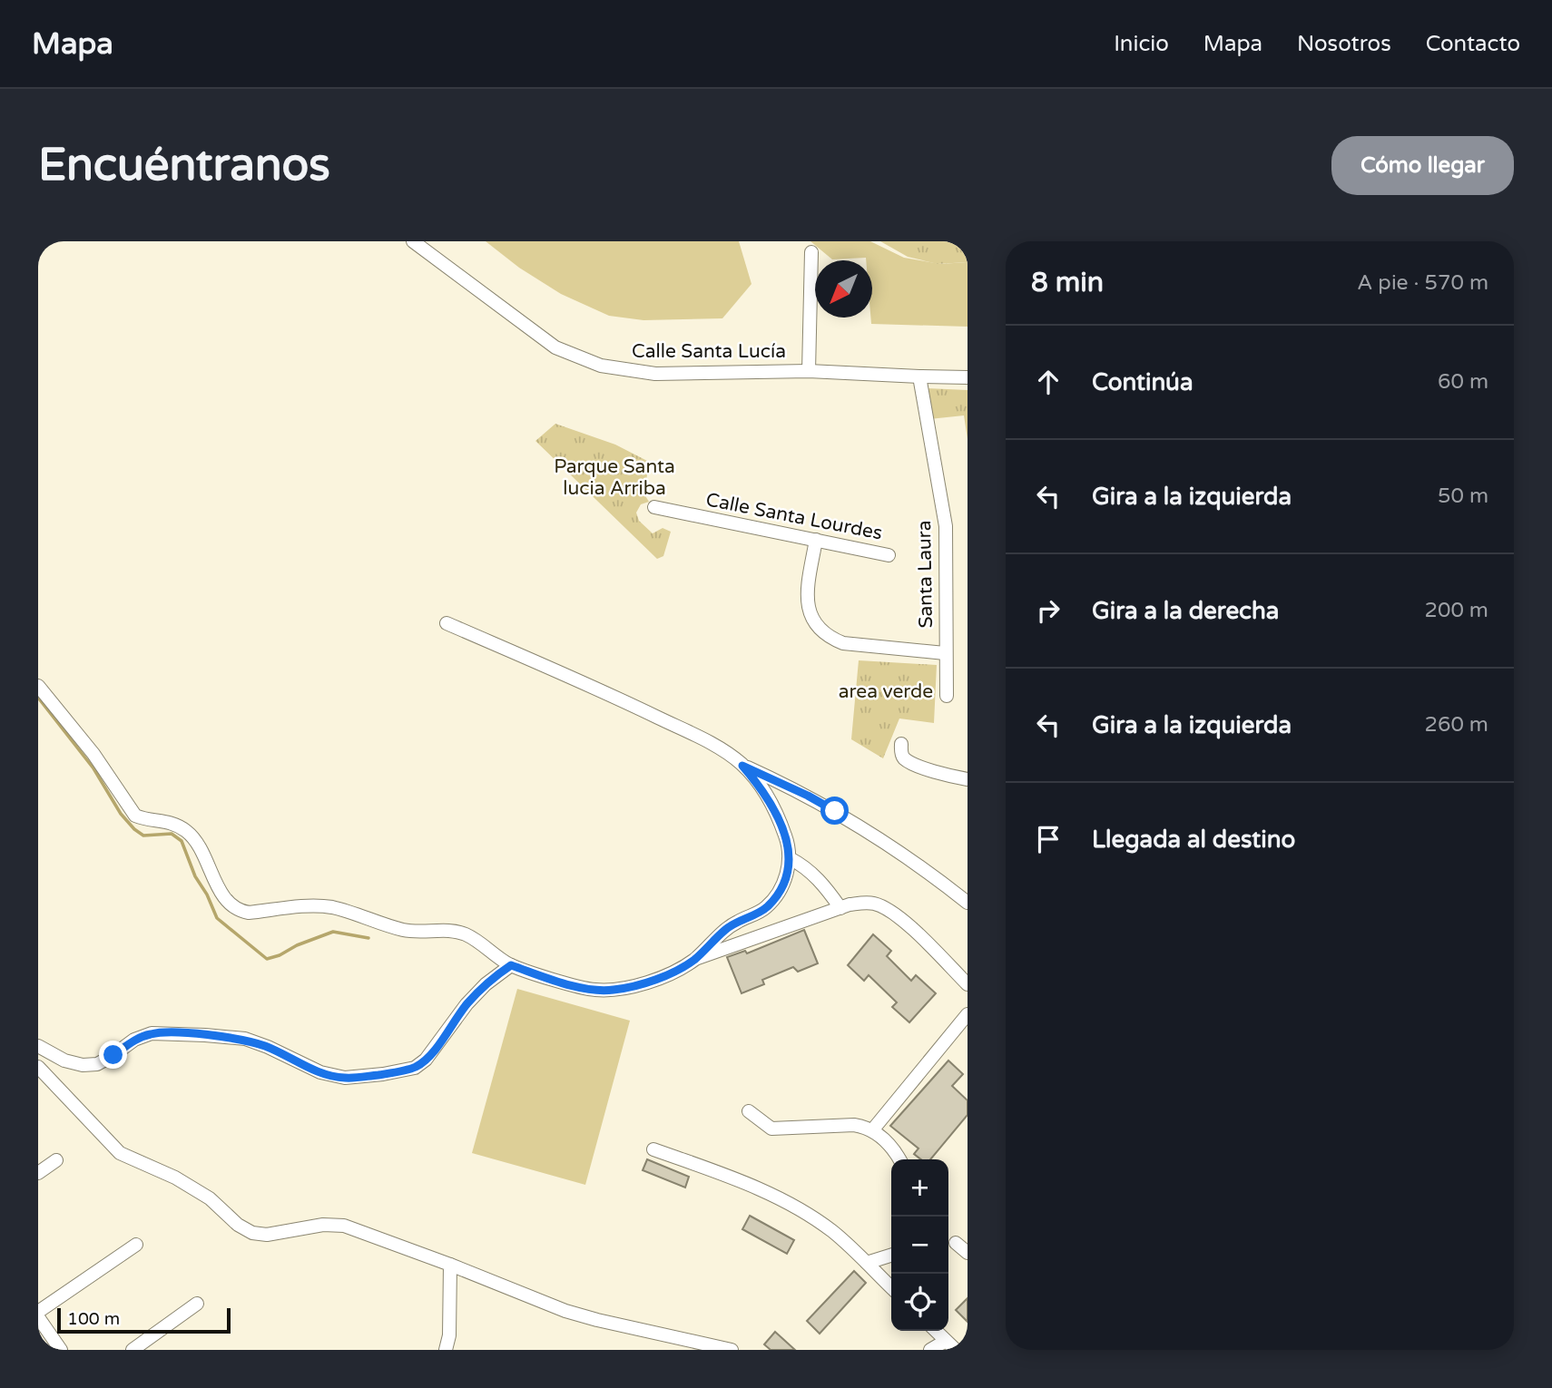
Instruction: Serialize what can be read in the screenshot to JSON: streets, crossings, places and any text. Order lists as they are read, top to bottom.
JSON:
{
  "streets": {
    "street": ["Calle Santa Lucía", "Calle Santa Lourdes", "Santa Laura"]
  },
  "crossings": [
    ["Calle Santa Lucía", "Santa Laura"]
  ],
  "parks": ["Parque Santa lucia Arriba", "area verde"],
  "scale_bar": "100 m",
  "north": "bottom left",
  "page": {
    "header": "Mapa",
    "nav": [
      "Inicio",
      "Mapa",
      "Nosotros",
      "Contacto"
    ],
    "buttons": "Cómo llegar",
    "title": "Encuéntranos",
    "heading": ["8 min", "A pie · 570 m"],
    "list": [
      ["Continúa", "60 m"],
      ["Gira a la izquierda", "50 m"],
      ["Gira a la derecha", "200 m"],
      ["Gira a la izquierda", "260 m"],
      "Llegada al destino"
    ],
    "map_buttons": ["+", "−"],
    "scale": "100 m"
  }
}
